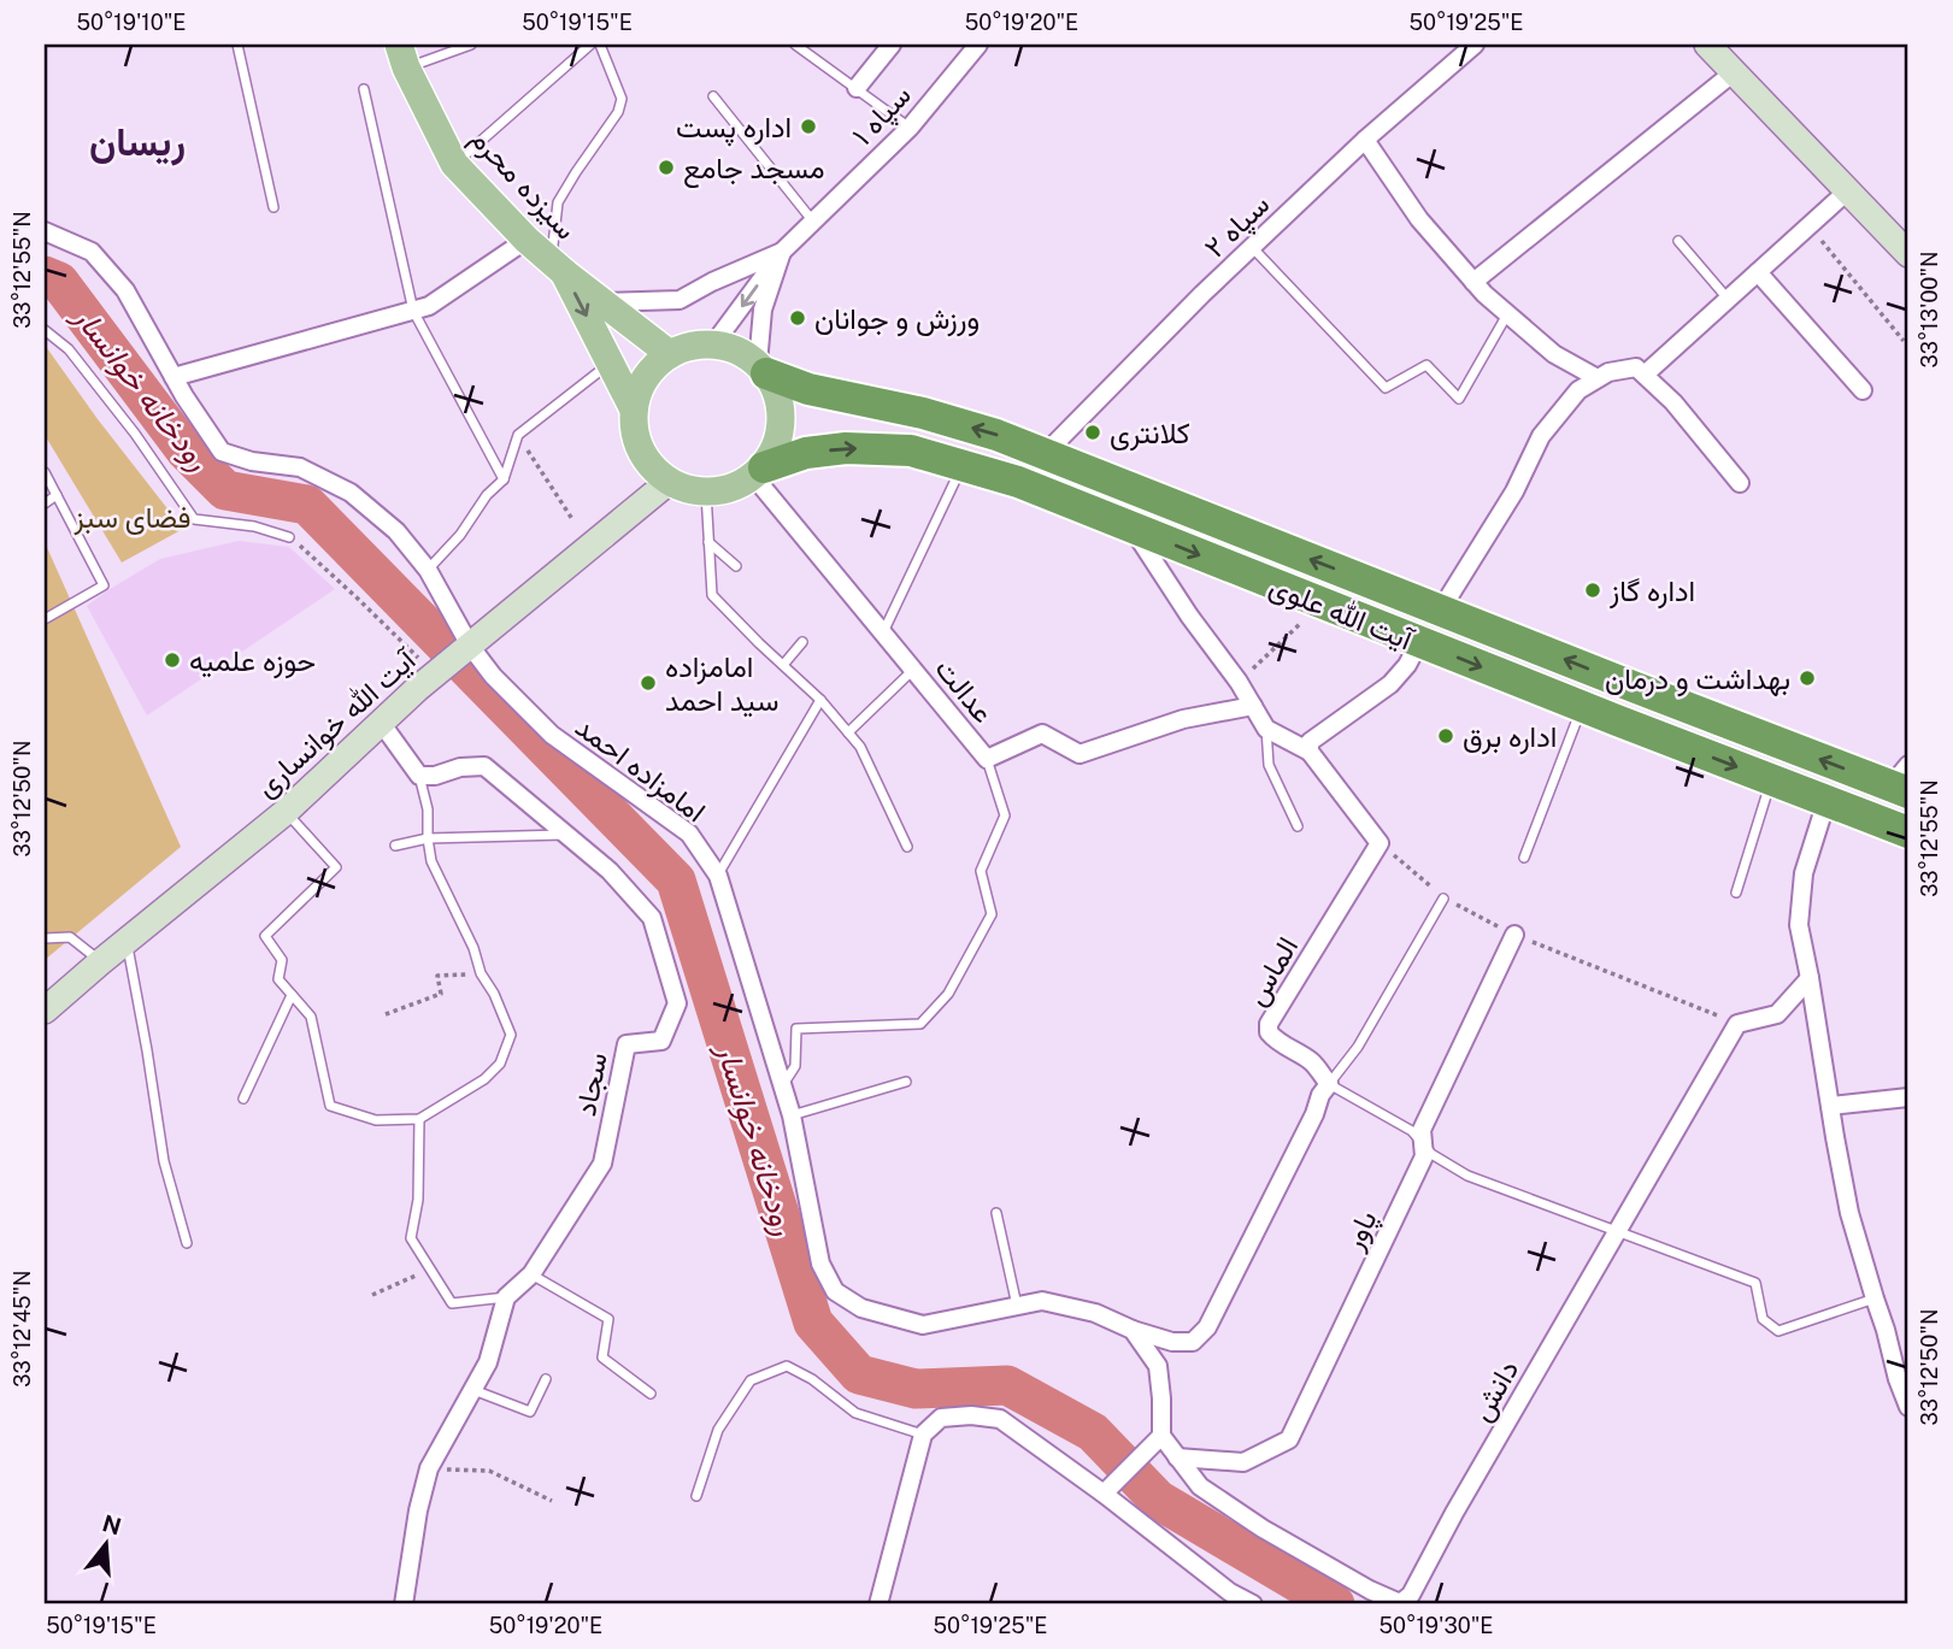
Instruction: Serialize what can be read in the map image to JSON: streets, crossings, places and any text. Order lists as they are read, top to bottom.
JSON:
{
  "streets": {
    "highway": ["آیت الله علوی"],
    "main road": ["سیزده محرم", "آیت الله خوانساری"],
    "street": [
      "سپاه ۱",
      "سپاه ۲",
      "عدالت",
      "امامزاده احمد",
      "الماس",
      "سجاد",
      "پاور",
      "دانش"
    ]
  },
  "crossings": [
    ["سیزده محرم", "آیت الله علوی"],
    ["سیزده محرم", "عدالت"],
    ["سیزده محرم", "آیت الله خوانساری"],
    ["سپاه ۲", "آیت الله علوی"],
    ["آیت الله علوی", "عدالت"],
    ["آیت الله علوی", "آیت الله خوانساری"],
    ["عدالت", "آیت الله خوانساری"],
    ["آیت الله خوانساری", "امامزاده احمد"],
    ["پاور", "دانش"]
  ],
  "districts": ["ریسان"],
  "water": ["رودخانه خوانسار"],
  "parks": ["فضای سبز"],
  "places": [
    "اداره پست",
    "مسجد جامع",
    "ورزش و جوانان",
    "کلانتری",
    "اداره گاز",
    "حوزه علمیه",
    "بهداشت و درمان",
    "امامزاده سید احمد",
    "اداره برق"
  ],
  "north": "top",
  "coordinates": [
    "50°19'10\"E",
    "50°19'15\"E",
    "50°19'20\"E",
    "50°19'25\"E",
    "33°12'55\"N",
    "33°13'00\"N",
    "33°12'50\"N",
    "33°12'45\"N",
    "50°19'30\"E"
  ]
}
